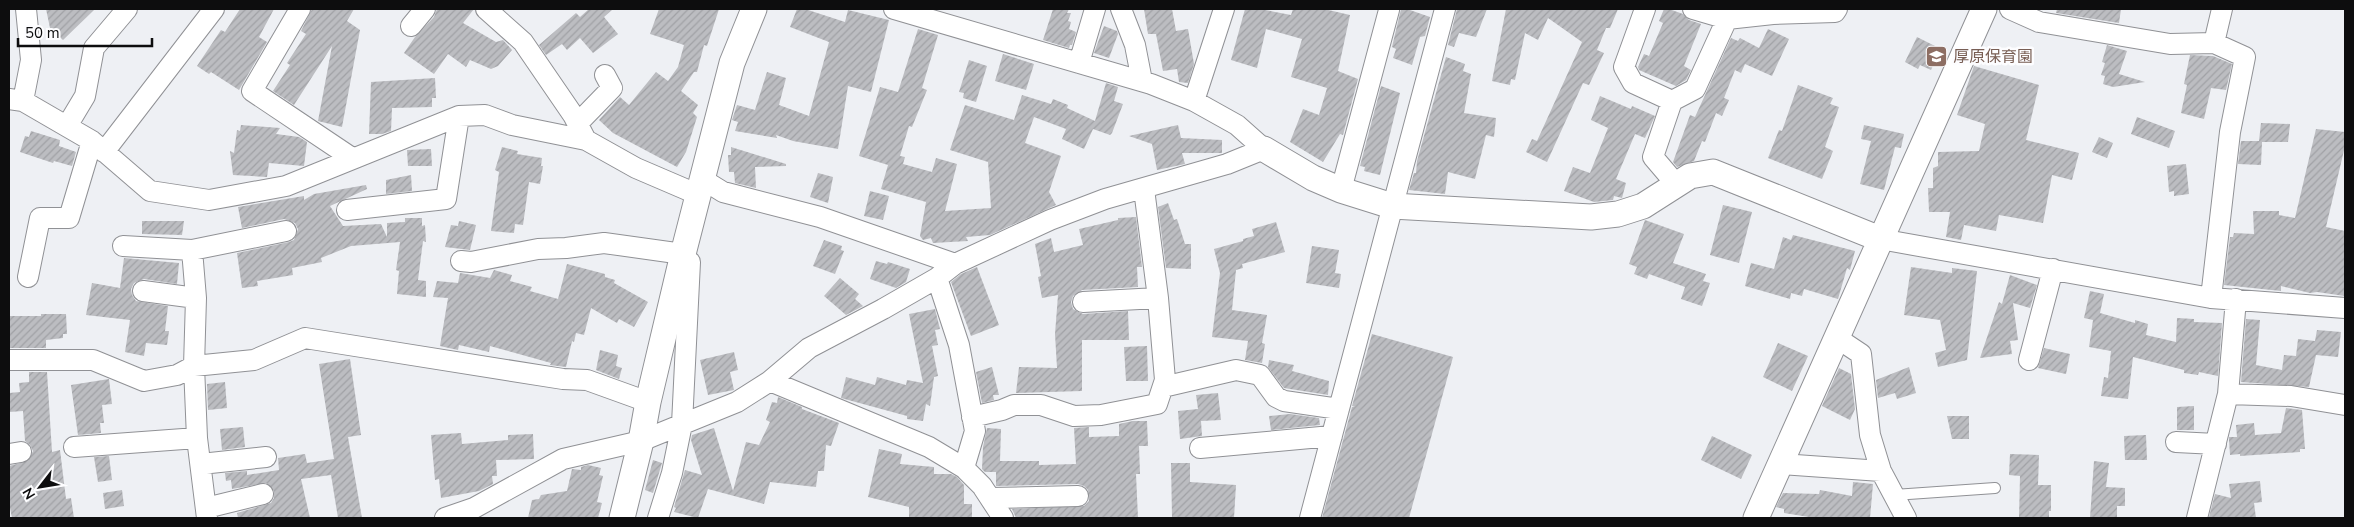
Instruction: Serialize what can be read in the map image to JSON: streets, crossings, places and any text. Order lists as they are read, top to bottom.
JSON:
{
  "places": {
    "school or university": ["厚原保育園"]
  },
  "scale_bar": "50 m",
  "north": "bottom left"
}
